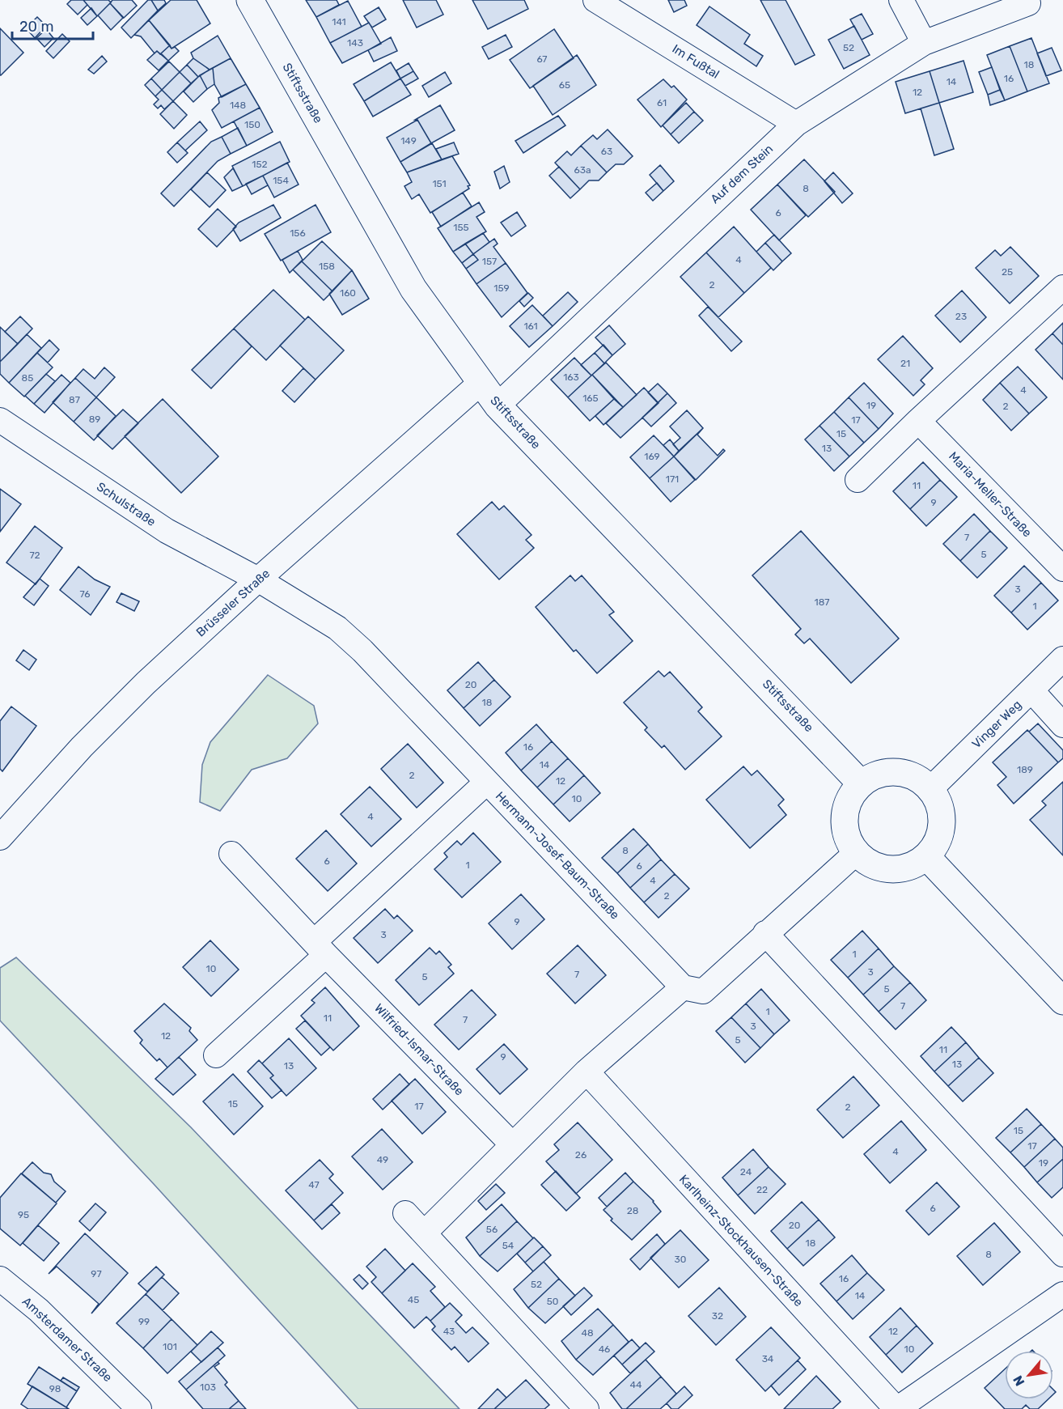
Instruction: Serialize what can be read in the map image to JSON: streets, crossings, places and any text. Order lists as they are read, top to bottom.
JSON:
{
  "streets": {
    "street": [
      "Im Fußtal",
      "Stiftsstraße",
      "Auf dem Stein",
      "Maria-Meller-Straße",
      "Schulstraße",
      "Brüsseler Straße",
      "Vinger Weg",
      "Hermann-Josef-Baum-Straße",
      "Wilfried-Ismar-Straße",
      "Karlheinz-Stockhausen-Straße",
      "Amsterdamer Straße"
    ]
  },
  "crossings": [
    ["Im Fußtal", "Auf dem Stein"],
    ["Stiftsstraße", "Auf dem Stein"],
    ["Stiftsstraße", "Brüsseler Straße"],
    ["Stiftsstraße", "Vinger Weg"],
    ["Schulstraße", "Brüsseler Straße"],
    ["Schulstraße", "Hermann-Josef-Baum-Straße"],
    ["Brüsseler Straße", "Hermann-Josef-Baum-Straße"]
  ],
  "house_numbers": [
    "141",
    "143",
    "52",
    "67",
    "18",
    "16",
    "14",
    "65",
    "12",
    "61",
    "148",
    "150",
    "149",
    "63",
    "152",
    "63a",
    "154",
    "151",
    "8",
    "6",
    "155",
    "156",
    "4",
    "157",
    "158",
    "25",
    "2",
    "159",
    "160",
    "23",
    "161",
    "21",
    "163",
    "85",
    "4",
    "165",
    "87",
    "19",
    "2",
    "89",
    "17",
    "15",
    "13",
    "169",
    "171",
    "11",
    "9",
    "7",
    "5",
    "72",
    "3",
    "76",
    "187",
    "1",
    "20",
    "18",
    "16",
    "14",
    "189",
    "2",
    "12",
    "10",
    "4",
    "8",
    "6",
    "1",
    "6",
    "4",
    "2",
    "9",
    "3",
    "1",
    "10",
    "3",
    "7",
    "5",
    "5",
    "7",
    "1",
    "11",
    "7",
    "3",
    "12",
    "5",
    "11",
    "9",
    "13",
    "13",
    "15",
    "17",
    "2",
    "15",
    "17",
    "4",
    "26",
    "49",
    "19",
    "24",
    "47",
    "22",
    "6",
    "28",
    "95",
    "20",
    "56",
    "18",
    "54",
    "8",
    "30",
    "97",
    "16",
    "52",
    "14",
    "45",
    "50",
    "32",
    "99",
    "43",
    "12",
    "48",
    "101",
    "46",
    "10",
    "34",
    "44",
    "103",
    "98"
  ],
  "scale_bar": "20 m",
  "north": "bottom left"
}
